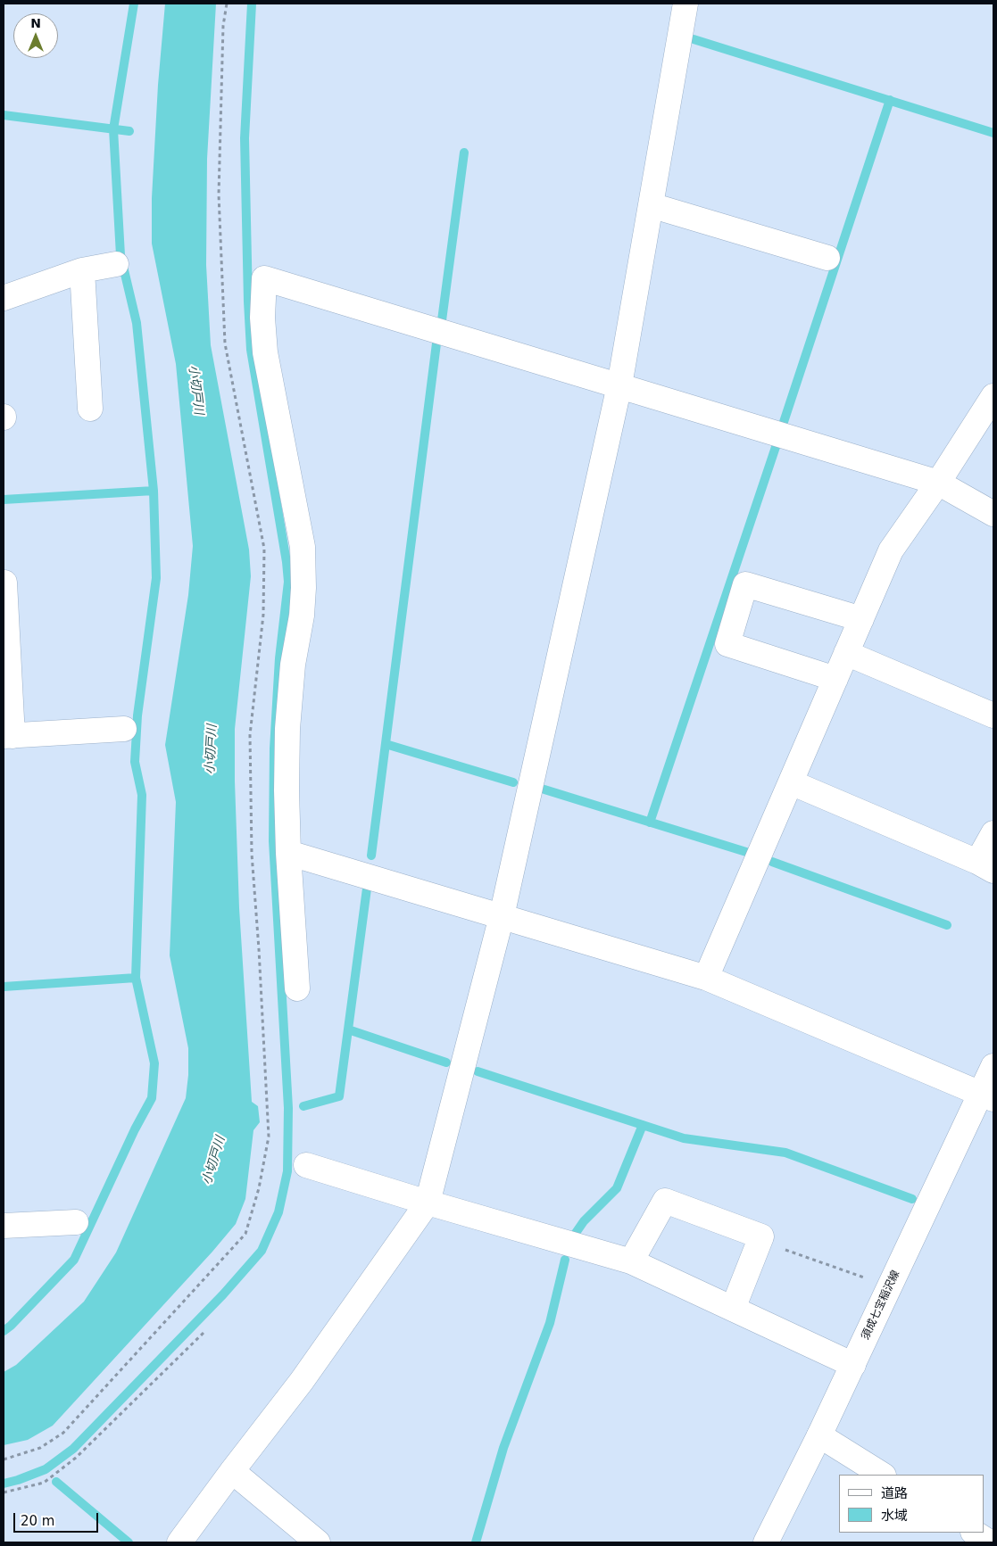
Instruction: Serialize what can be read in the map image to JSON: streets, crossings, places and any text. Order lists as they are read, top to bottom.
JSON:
{
  "streets": {
    "street": ["須成七宝稲沢線"]
  },
  "water": ["小切戸川"],
  "legend": ["道路", "水域"],
  "scale_bar": "20 m",
  "north": "top"
}
